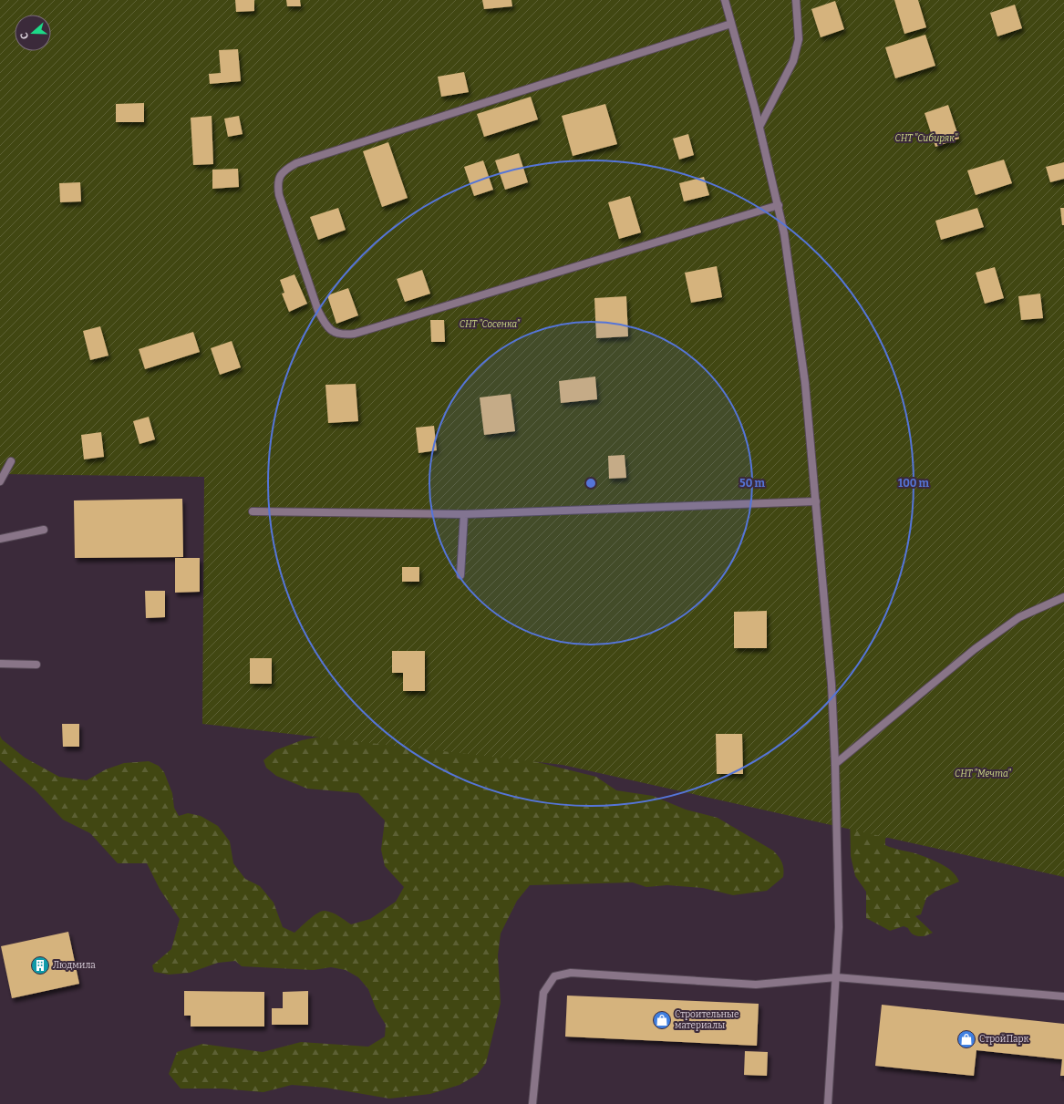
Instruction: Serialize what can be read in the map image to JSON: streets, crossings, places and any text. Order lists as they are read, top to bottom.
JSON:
{
  "parks": ["СНТ \"Сибиряк\"", "СНТ \"Сосенка\"", "СНТ \"Мечта\""],
  "places": {
    "building": ["Людмила"],
    "shop": ["Строительные материалы", "СтройПарк"]
  },
  "north": "left",
  "rings": ["50 m", "100 m"]
}
